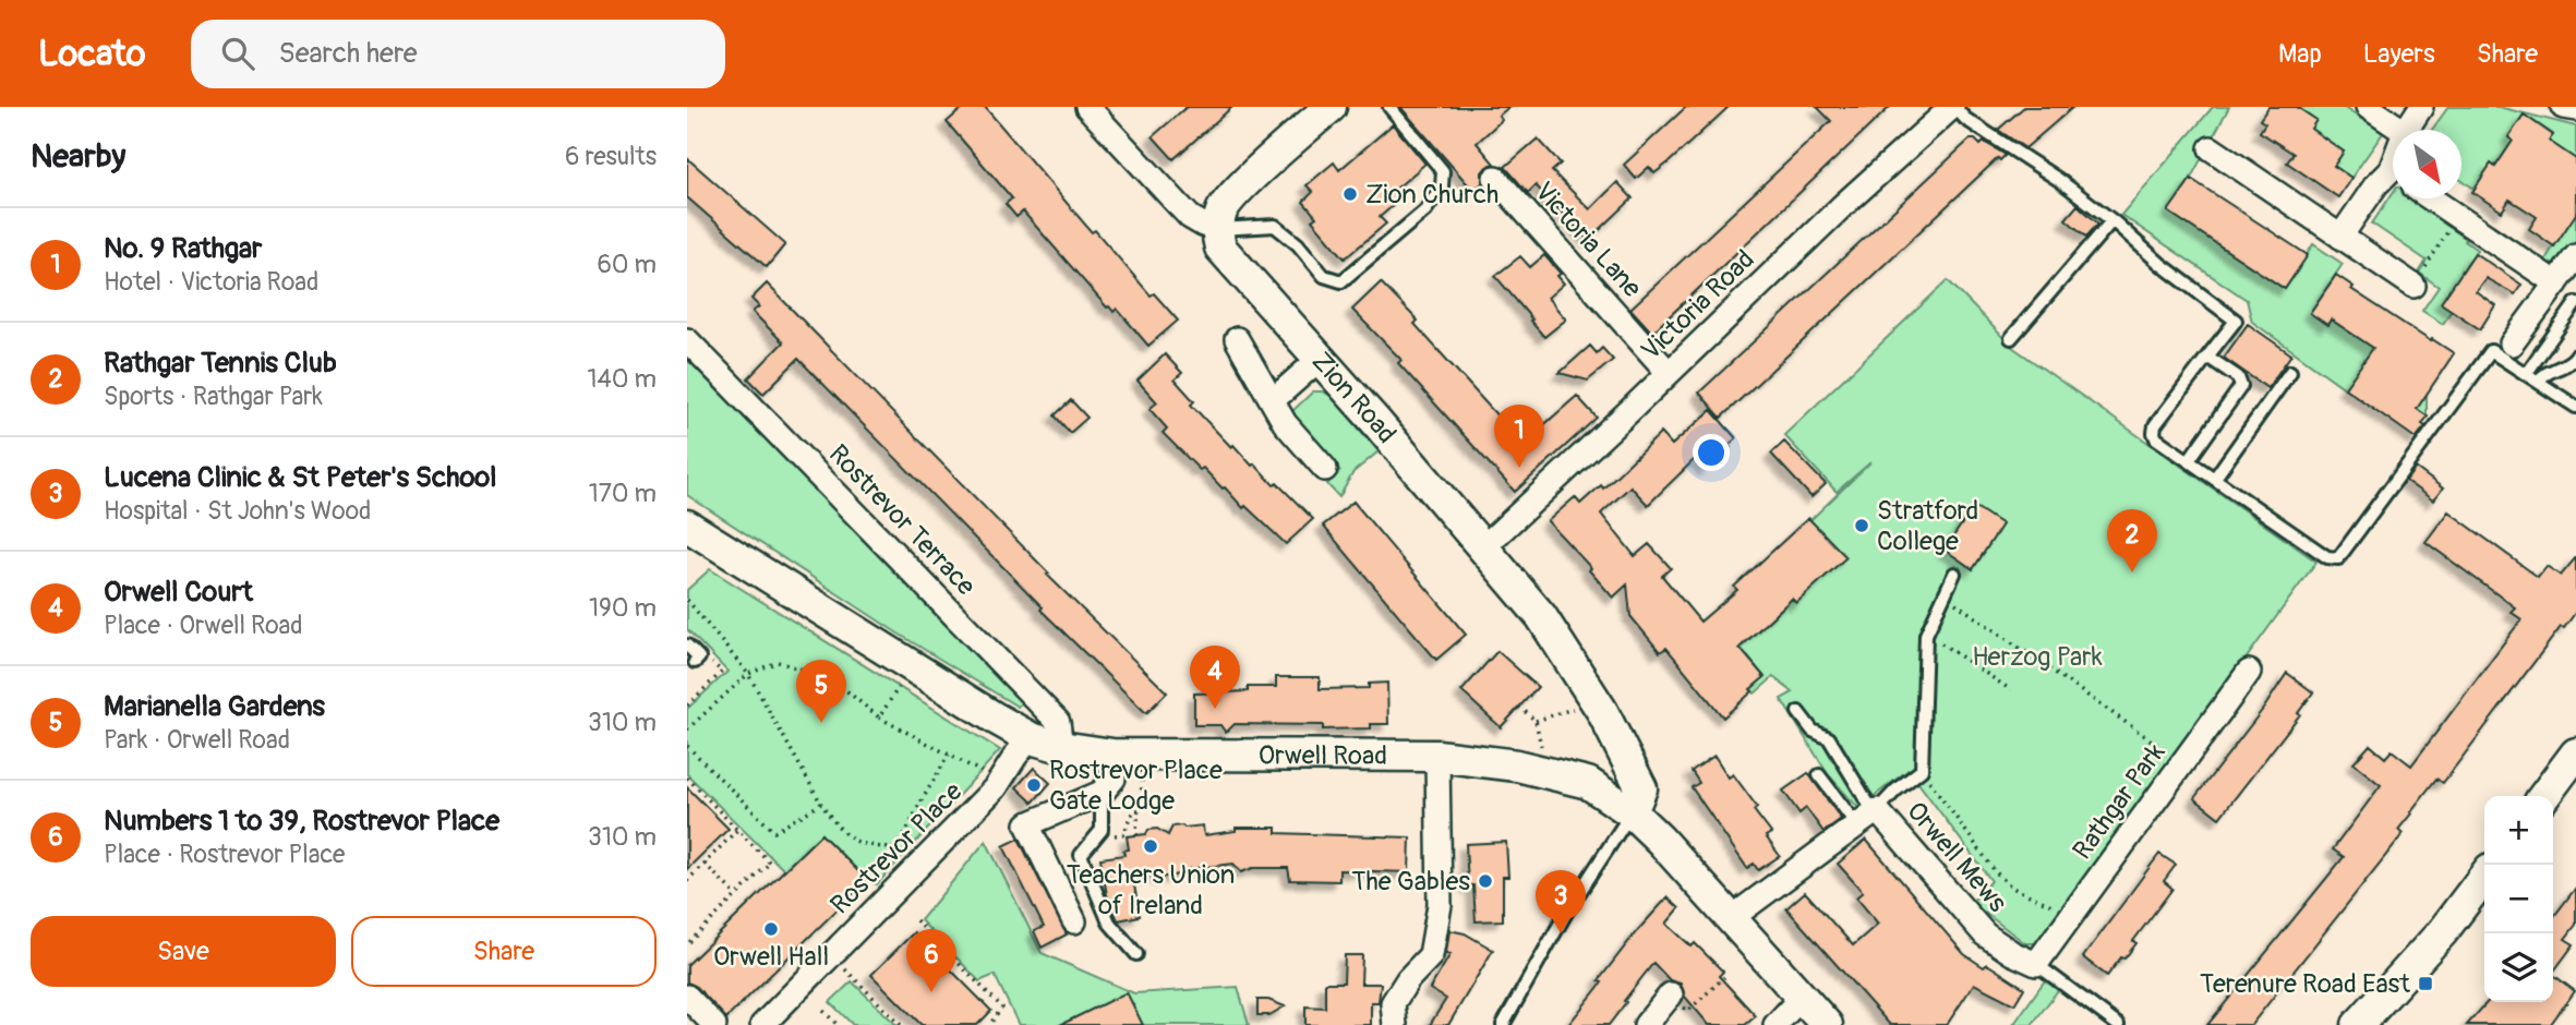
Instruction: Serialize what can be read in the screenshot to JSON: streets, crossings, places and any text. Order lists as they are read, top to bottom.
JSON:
{
  "streets": {
    "street": [
      "Victoria Lane",
      "Victoria Road",
      "Zion Road",
      "Rostrevor Terrace",
      "Orwell Road",
      "Rathgar Park",
      "Rostrevor Place",
      "Orwell Mews"
    ]
  },
  "crossings": [
    ["Victoria Lane", "Victoria Road"],
    ["Victoria Road", "Zion Road"],
    ["Zion Road", "Orwell Road"],
    ["Rostrevor Terrace", "Orwell Road"],
    ["Orwell Road", "Rostrevor Place"],
    ["Rathgar Park", "Orwell Mews"]
  ],
  "parks": ["Herzog Park"],
  "places": {
    "other": [
      "Zion Church",
      "Stratford College",
      "Rostrevor Place Gate Lodge",
      "Teachers Union of Ireland",
      "The Gables",
      "Orwell Hall"
    ],
    "transit": ["Terenure Road East"]
  },
  "north": "bottom right",
  "page": {
    "header": "Locato",
    "search": "Search here",
    "nav": ["Map", "Layers", "Share"],
    "heading": ["Nearby", "6 results"],
    "list": [
      {
        "mark": "1",
        "name": "No. 9 Rathgar",
        "note": "Hotel · Victoria Road",
        "value": "60 m"
      },
      {
        "mark": "2",
        "name": "Rathgar Tennis Club",
        "note": "Sports · Rathgar Park",
        "value": "140 m"
      },
      {
        "mark": "3",
        "name": "Lucena Clinic & St Peter's School",
        "note": "Hospital · St John's Wood",
        "value": "170 m"
      },
      {
        "mark": "4",
        "name": "Orwell Court",
        "note": "Place · Orwell Road",
        "value": "190 m"
      },
      {
        "mark": "5",
        "name": "Marianella Gardens",
        "note": "Park · Orwell Road",
        "value": "310 m"
      },
      {
        "mark": "6",
        "name": "Numbers 1 to 39, Rostrevor Place",
        "note": "Place · Rostrevor Place",
        "value": "310 m"
      }
    ],
    "pins": [
      "1",
      "2",
      "4",
      "5",
      "3",
      "6"
    ],
    "map_buttons": ["+", "−"],
    "buttons": ["Save", "Share"]
  }
}
